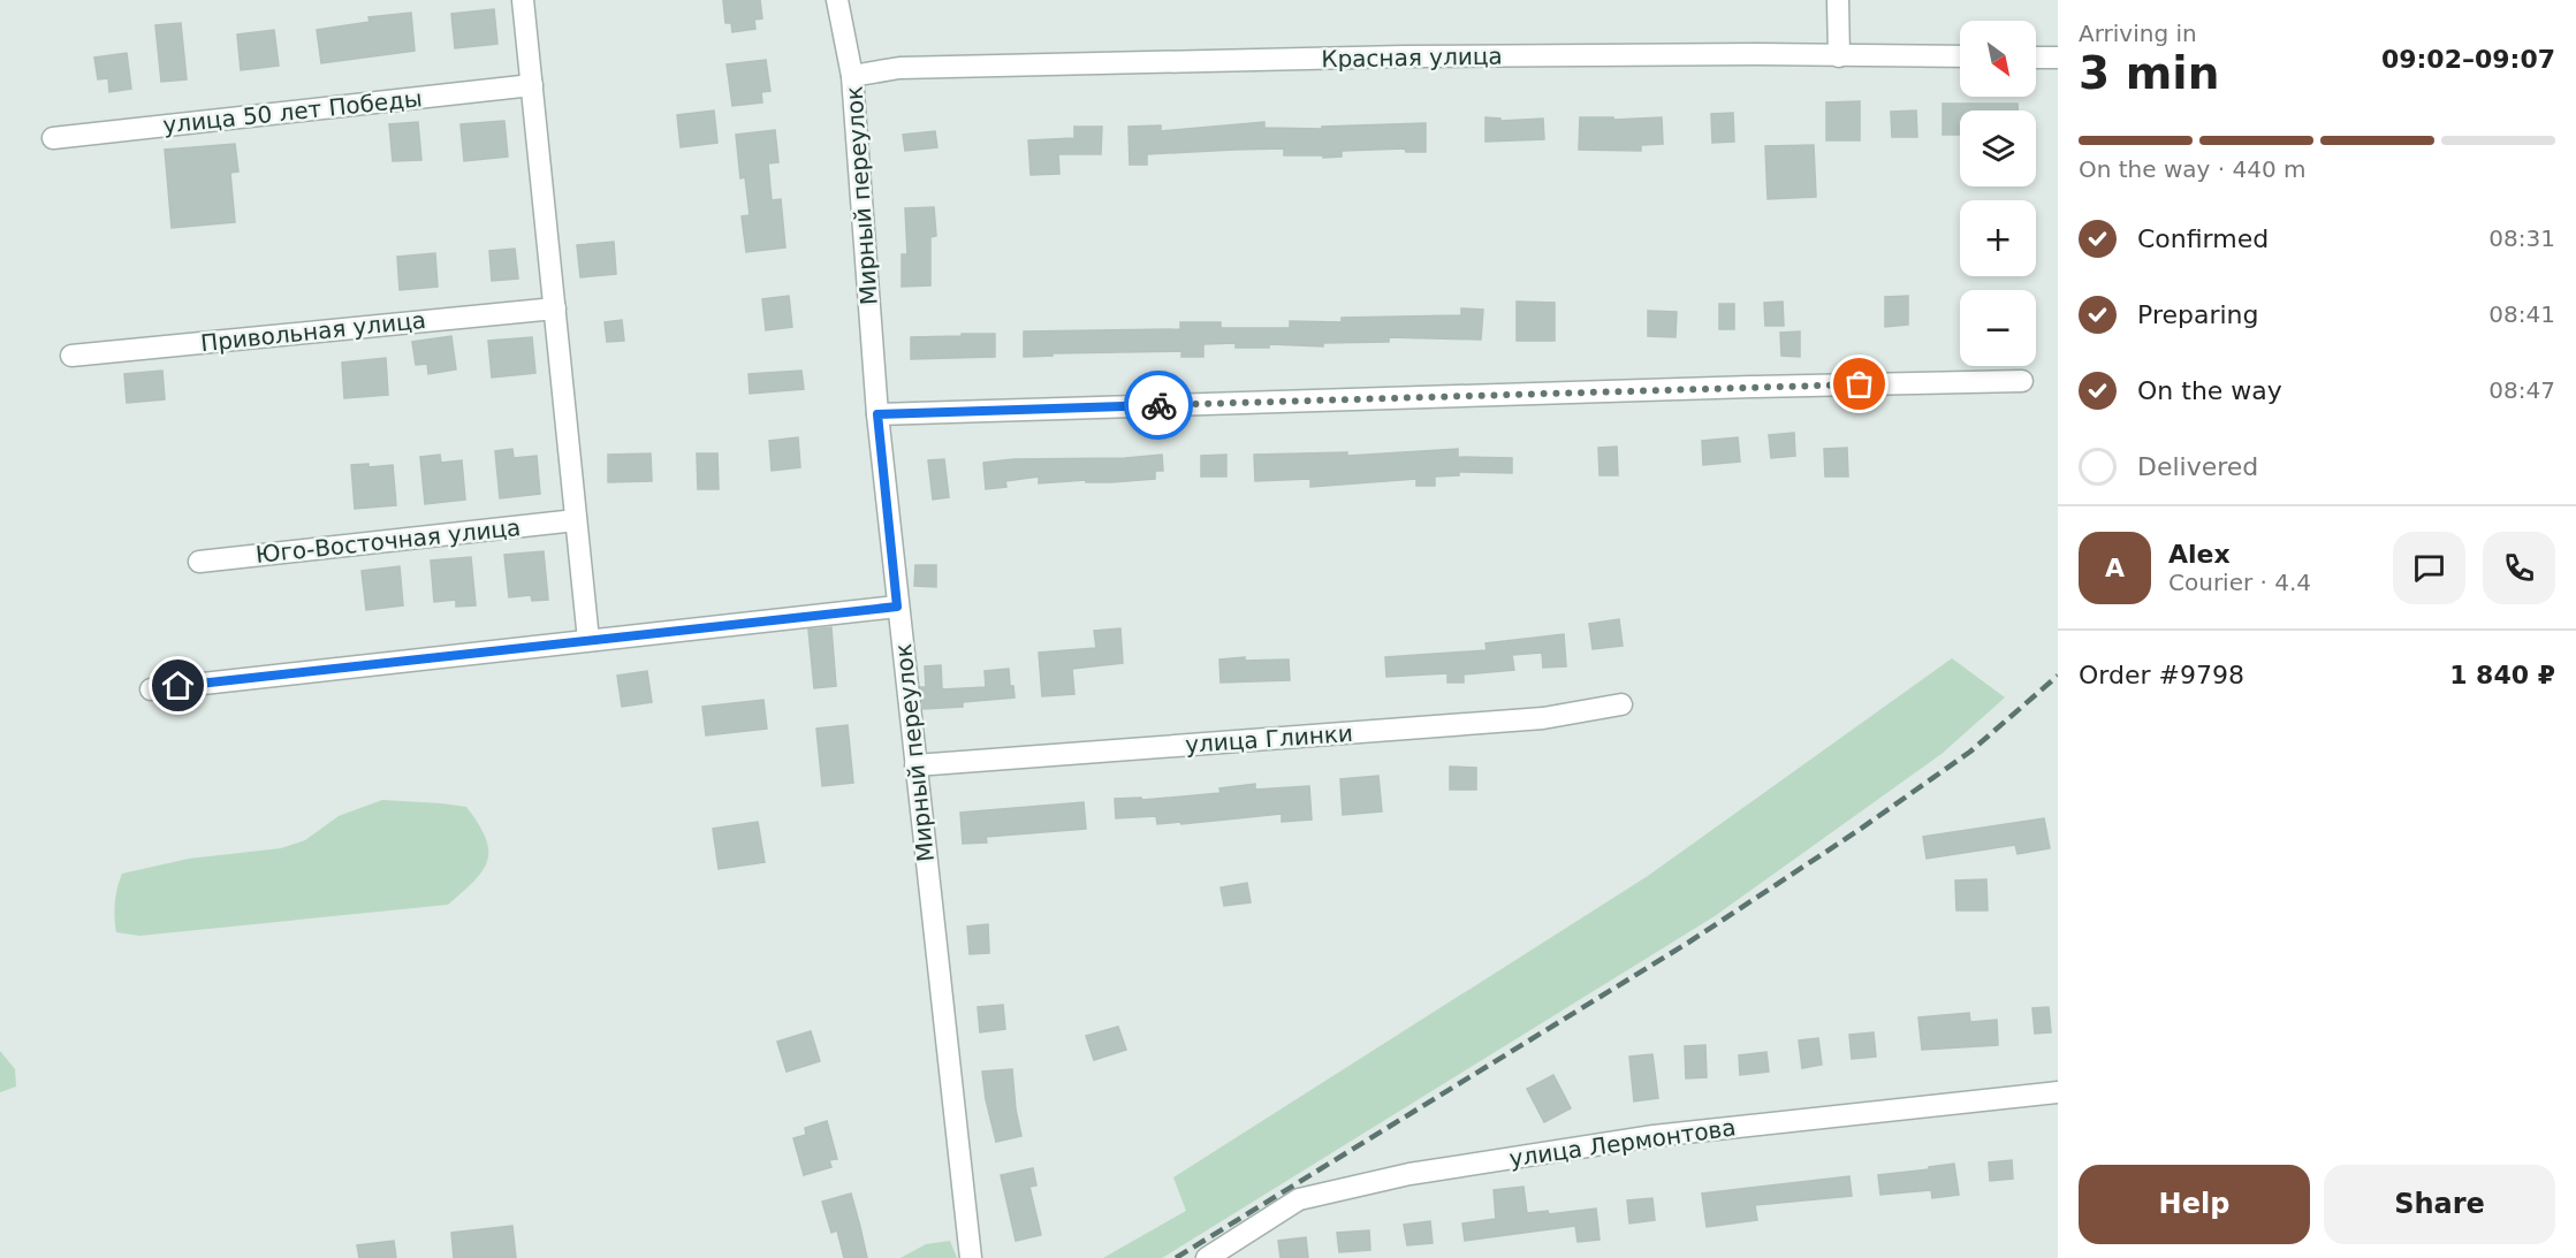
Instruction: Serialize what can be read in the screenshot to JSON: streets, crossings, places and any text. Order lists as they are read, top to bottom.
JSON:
{
  "streets": {
    "street": [
      "Красная улица",
      "улица 50 лет Победы",
      "Мирный переулок",
      "Привольная улица",
      "Юго-Восточная улица",
      "улица Глинки",
      "улица Лермонтова"
    ]
  },
  "crossings": [
    ["Красная улица", "Мирный переулок"],
    ["Мирный переулок", "улица Глинки"]
  ],
  "north": "bottom right",
  "page": {
    "heading": ["3 min", "Arriving in", "09:02–09:07"],
    "panel": [
      "Alex",
      "Courier · 4.4",
      "Order #9798",
      "1 840 ₽"
    ],
    "map_buttons": ["+", "−"],
    "bar": "On the way · 440 m",
    "list": [
      ["Confirmed", "08:31"],
      ["Preparing", "08:41"],
      ["On the way", "08:47"],
      "Delivered"
    ],
    "round": "A",
    "buttons": ["Help", "Share"]
  }
}
